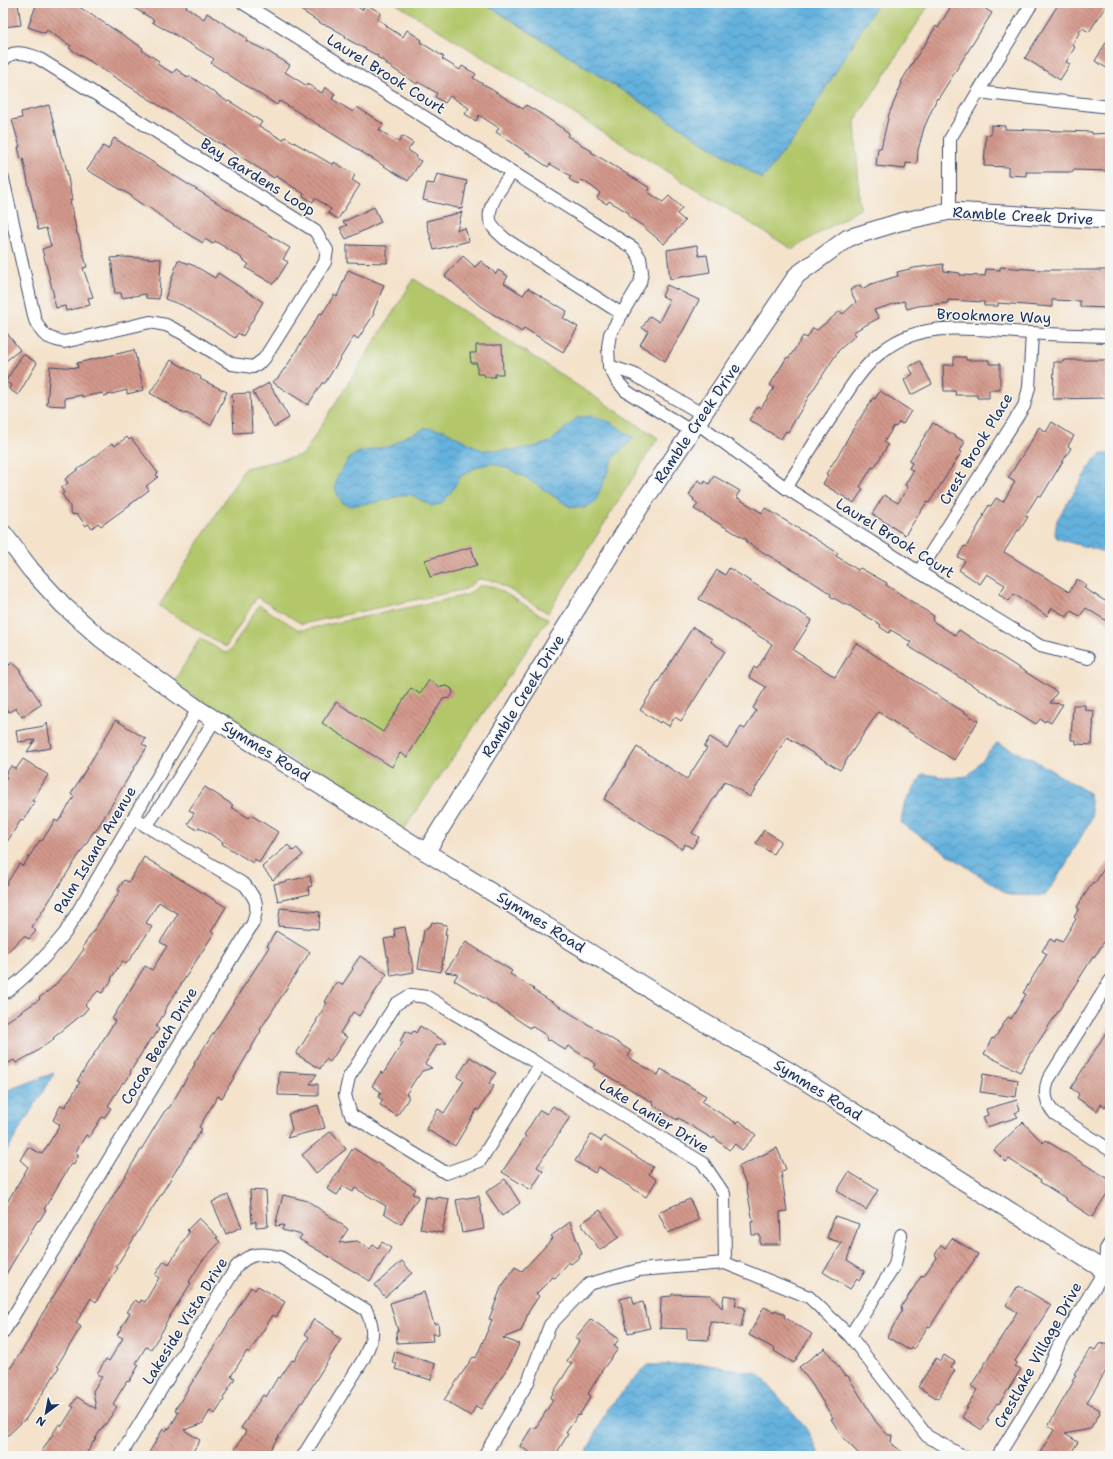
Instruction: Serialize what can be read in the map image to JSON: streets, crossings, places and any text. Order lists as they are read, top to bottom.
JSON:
{
  "streets": {
    "street": [
      "Laurel Brook Court",
      "Bay Gardens Loop",
      "Ramble Creek Drive",
      "Brookmore Way",
      "Crest Brook Place",
      "Symmes Road",
      "Palm Island Avenue",
      "Cocoa Beach Drive",
      "Lake Lanier Drive",
      "Lakeside Vista Drive",
      "Crestlake Village Drive"
    ]
  },
  "crossings": [
    ["Laurel Brook Court", "Ramble Creek Drive"],
    ["Laurel Brook Court", "Brookmore Way"],
    ["Laurel Brook Court", "Crest Brook Place"],
    ["Ramble Creek Drive", "Symmes Road"],
    ["Brookmore Way", "Crest Brook Place"],
    ["Symmes Road", "Palm Island Avenue"],
    ["Symmes Road", "Crestlake Village Drive"],
    ["Palm Island Avenue", "Cocoa Beach Drive"]
  ],
  "north": "bottom left"
}
